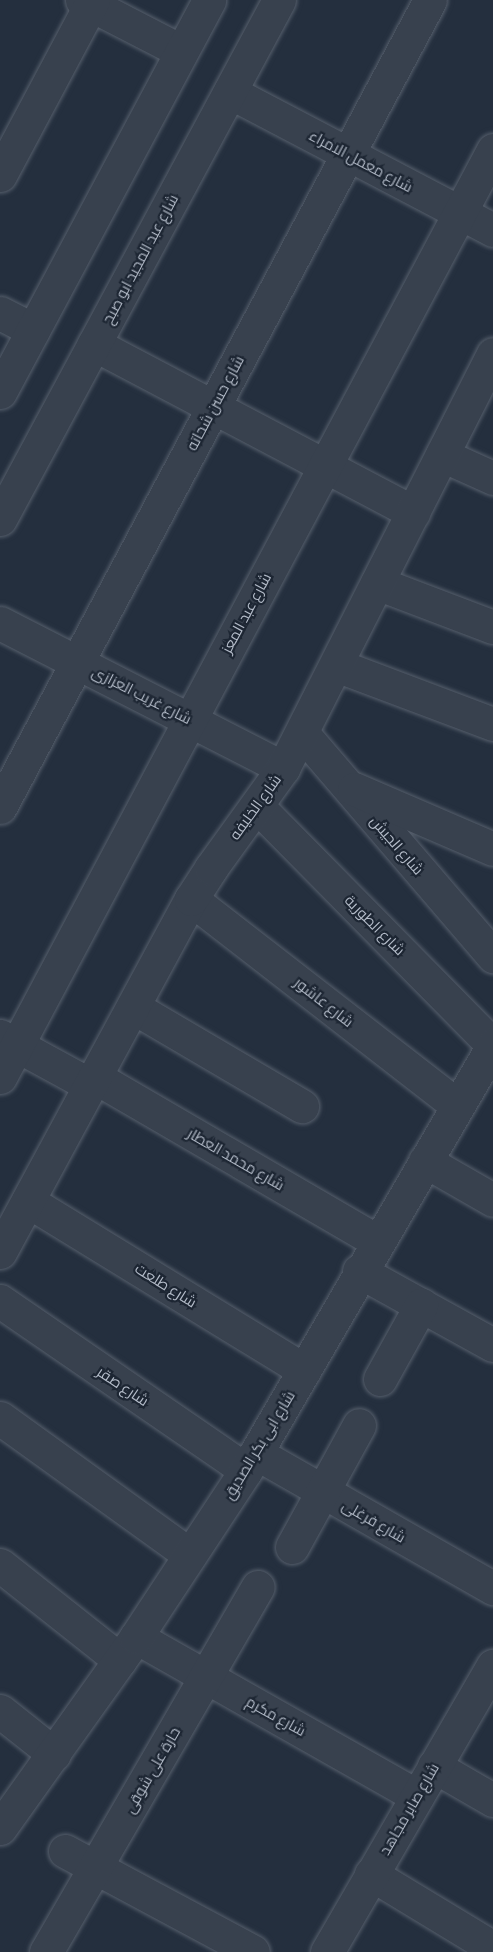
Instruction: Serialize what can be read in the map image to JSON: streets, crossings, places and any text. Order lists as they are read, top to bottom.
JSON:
{
  "streets": {
    "street": [
      "شارع معمل الامراء",
      "شارع عبد المجيد ابو صبح",
      "شارع حسن شحاته",
      "شارع عبد المعز",
      "شارع غريب العزازى",
      "شارع الخليفه",
      "شارع الجيش",
      "شارع الطورية",
      "شارع عاشور",
      "شارع محمد العطار",
      "شارع طلعت",
      "شارع صقر",
      "شارع ابى بكر الصديق",
      "شارع فرغلى",
      "شارع مكرم",
      "حارة على شوقى",
      "شارع صابر مجاهد"
    ]
  },
  "crossings": [
    ["شارع معمل الامراء", "شارع عبد المجيد ابو صبح"],
    ["شارع معمل الامراء", "شارع حسن شحاته"],
    ["شارع معمل الامراء", "شارع عبد المعز"],
    ["شارع حسن شحاته", "شارع غريب العزازى"],
    ["شارع عبد المعز", "شارع غريب العزازى"],
    ["شارع عبد المعز", "شارع محمد العطار"],
    ["شارع غريب العزازى", "شارع الخليفه"],
    ["شارع الخليفه", "شارع الجيش"],
    ["شارع الخليفه", "شارع الطورية"],
    ["شارع الخليفه", "شارع عاشور"],
    ["شارع الخليفه", "شارع محمد العطار"],
    ["شارع الخليفه", "شارع طلعت"],
    ["شارع الطورية", "شارع ابى بكر الصديق"],
    ["شارع عاشور", "شارع ابى بكر الصديق"],
    ["شارع محمد العطار", "شارع ابى بكر الصديق"],
    ["شارع طلعت", "شارع ابى بكر الصديق"],
    ["شارع صقر", "شارع ابى بكر الصديق"],
    ["شارع صقر", "شارع فرغلى"],
    ["شارع ابى بكر الصديق", "شارع فرغلى"],
    ["شارع ابى بكر الصديق", "شارع مكرم"],
    ["شارع مكرم", "حارة على شوقى"],
    ["شارع مكرم", "شارع صابر مجاهد"]
  ]
}
